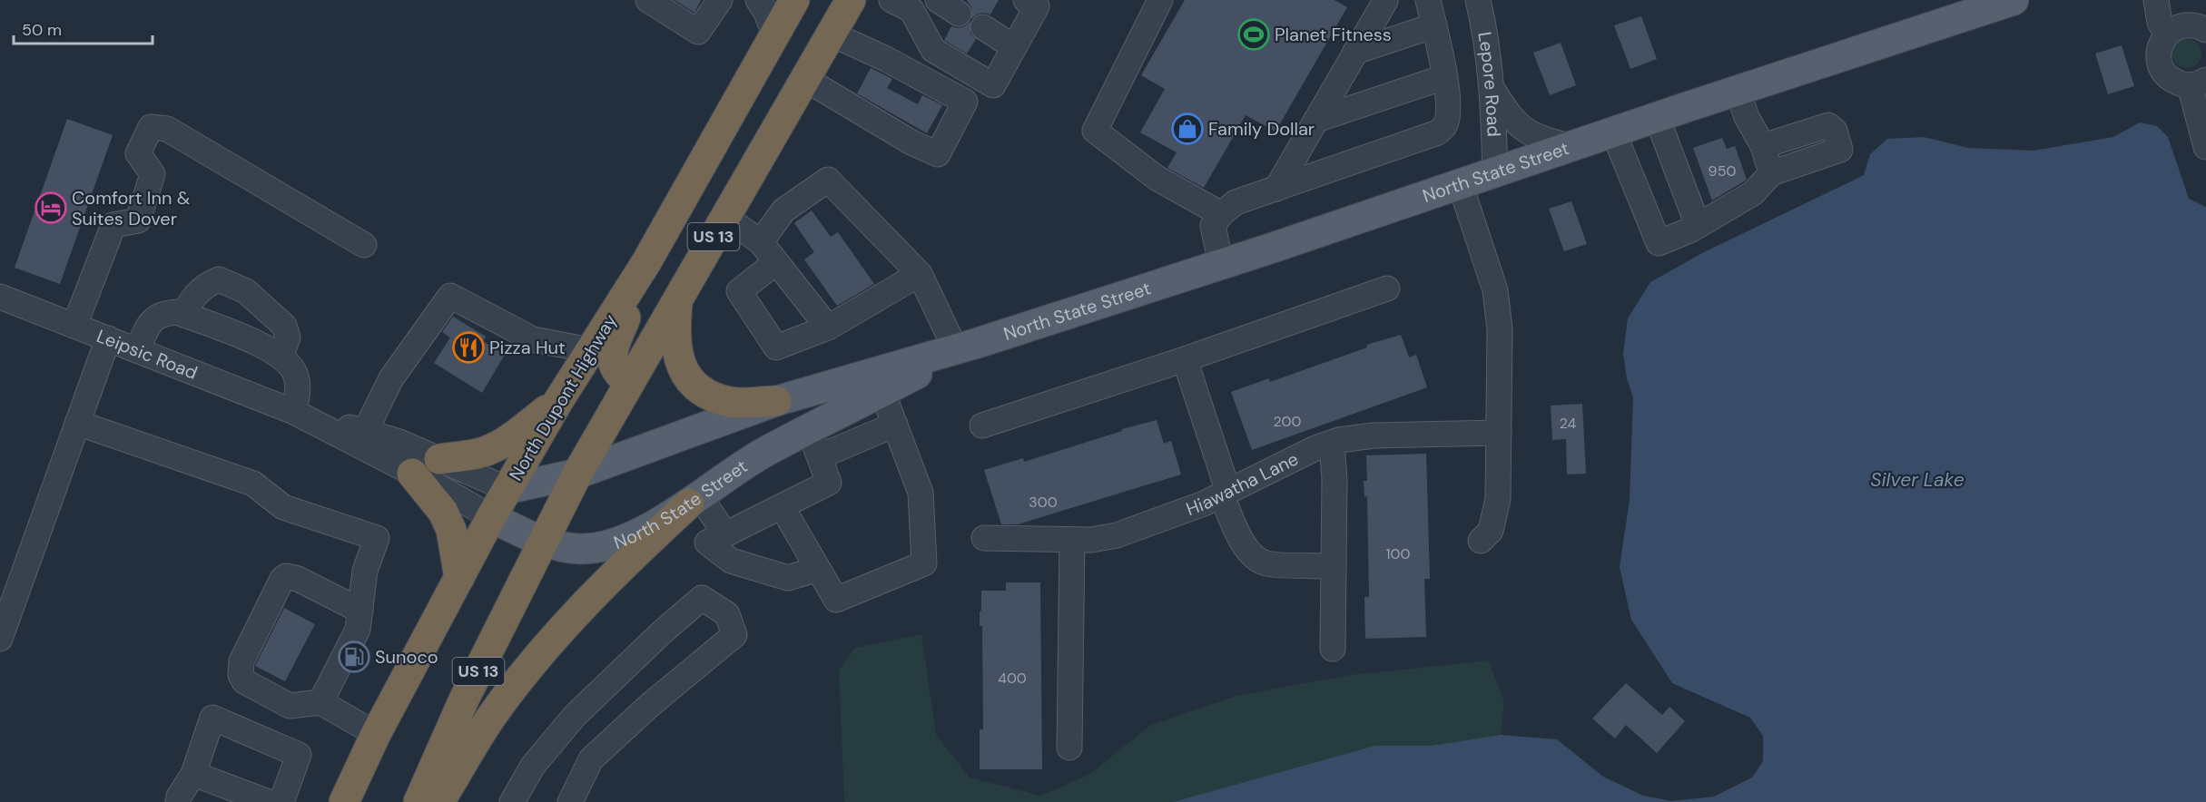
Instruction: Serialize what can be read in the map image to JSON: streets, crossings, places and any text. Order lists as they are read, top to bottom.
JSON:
{
  "streets": {
    "highway": ["US 13", "North Dupont Highway"],
    "main road": ["North State Street"],
    "street": ["Lepore Road", "Leipsic Road", "Hiawatha Lane"]
  },
  "crossings": [
    ["Lepore Road", "North State Street"],
    ["North State Street", "US 13"],
    ["North State Street", "Leipsic Road"],
    ["North State Street", "North Dupont Highway"],
    ["Leipsic Road", "North Dupont Highway"]
  ],
  "water": ["Silver Lake"],
  "places": {
    "sports": ["Planet Fitness"],
    "shop": ["Family Dollar"],
    "hotel": ["Comfort Inn & Suites Dover"],
    "restaurant": ["Pizza Hut"],
    "fuel station": ["Sunoco"]
  },
  "house_numbers": [
    "950",
    "200",
    "24",
    "300",
    "100",
    "400"
  ],
  "scale_bar": "50 m"
}
